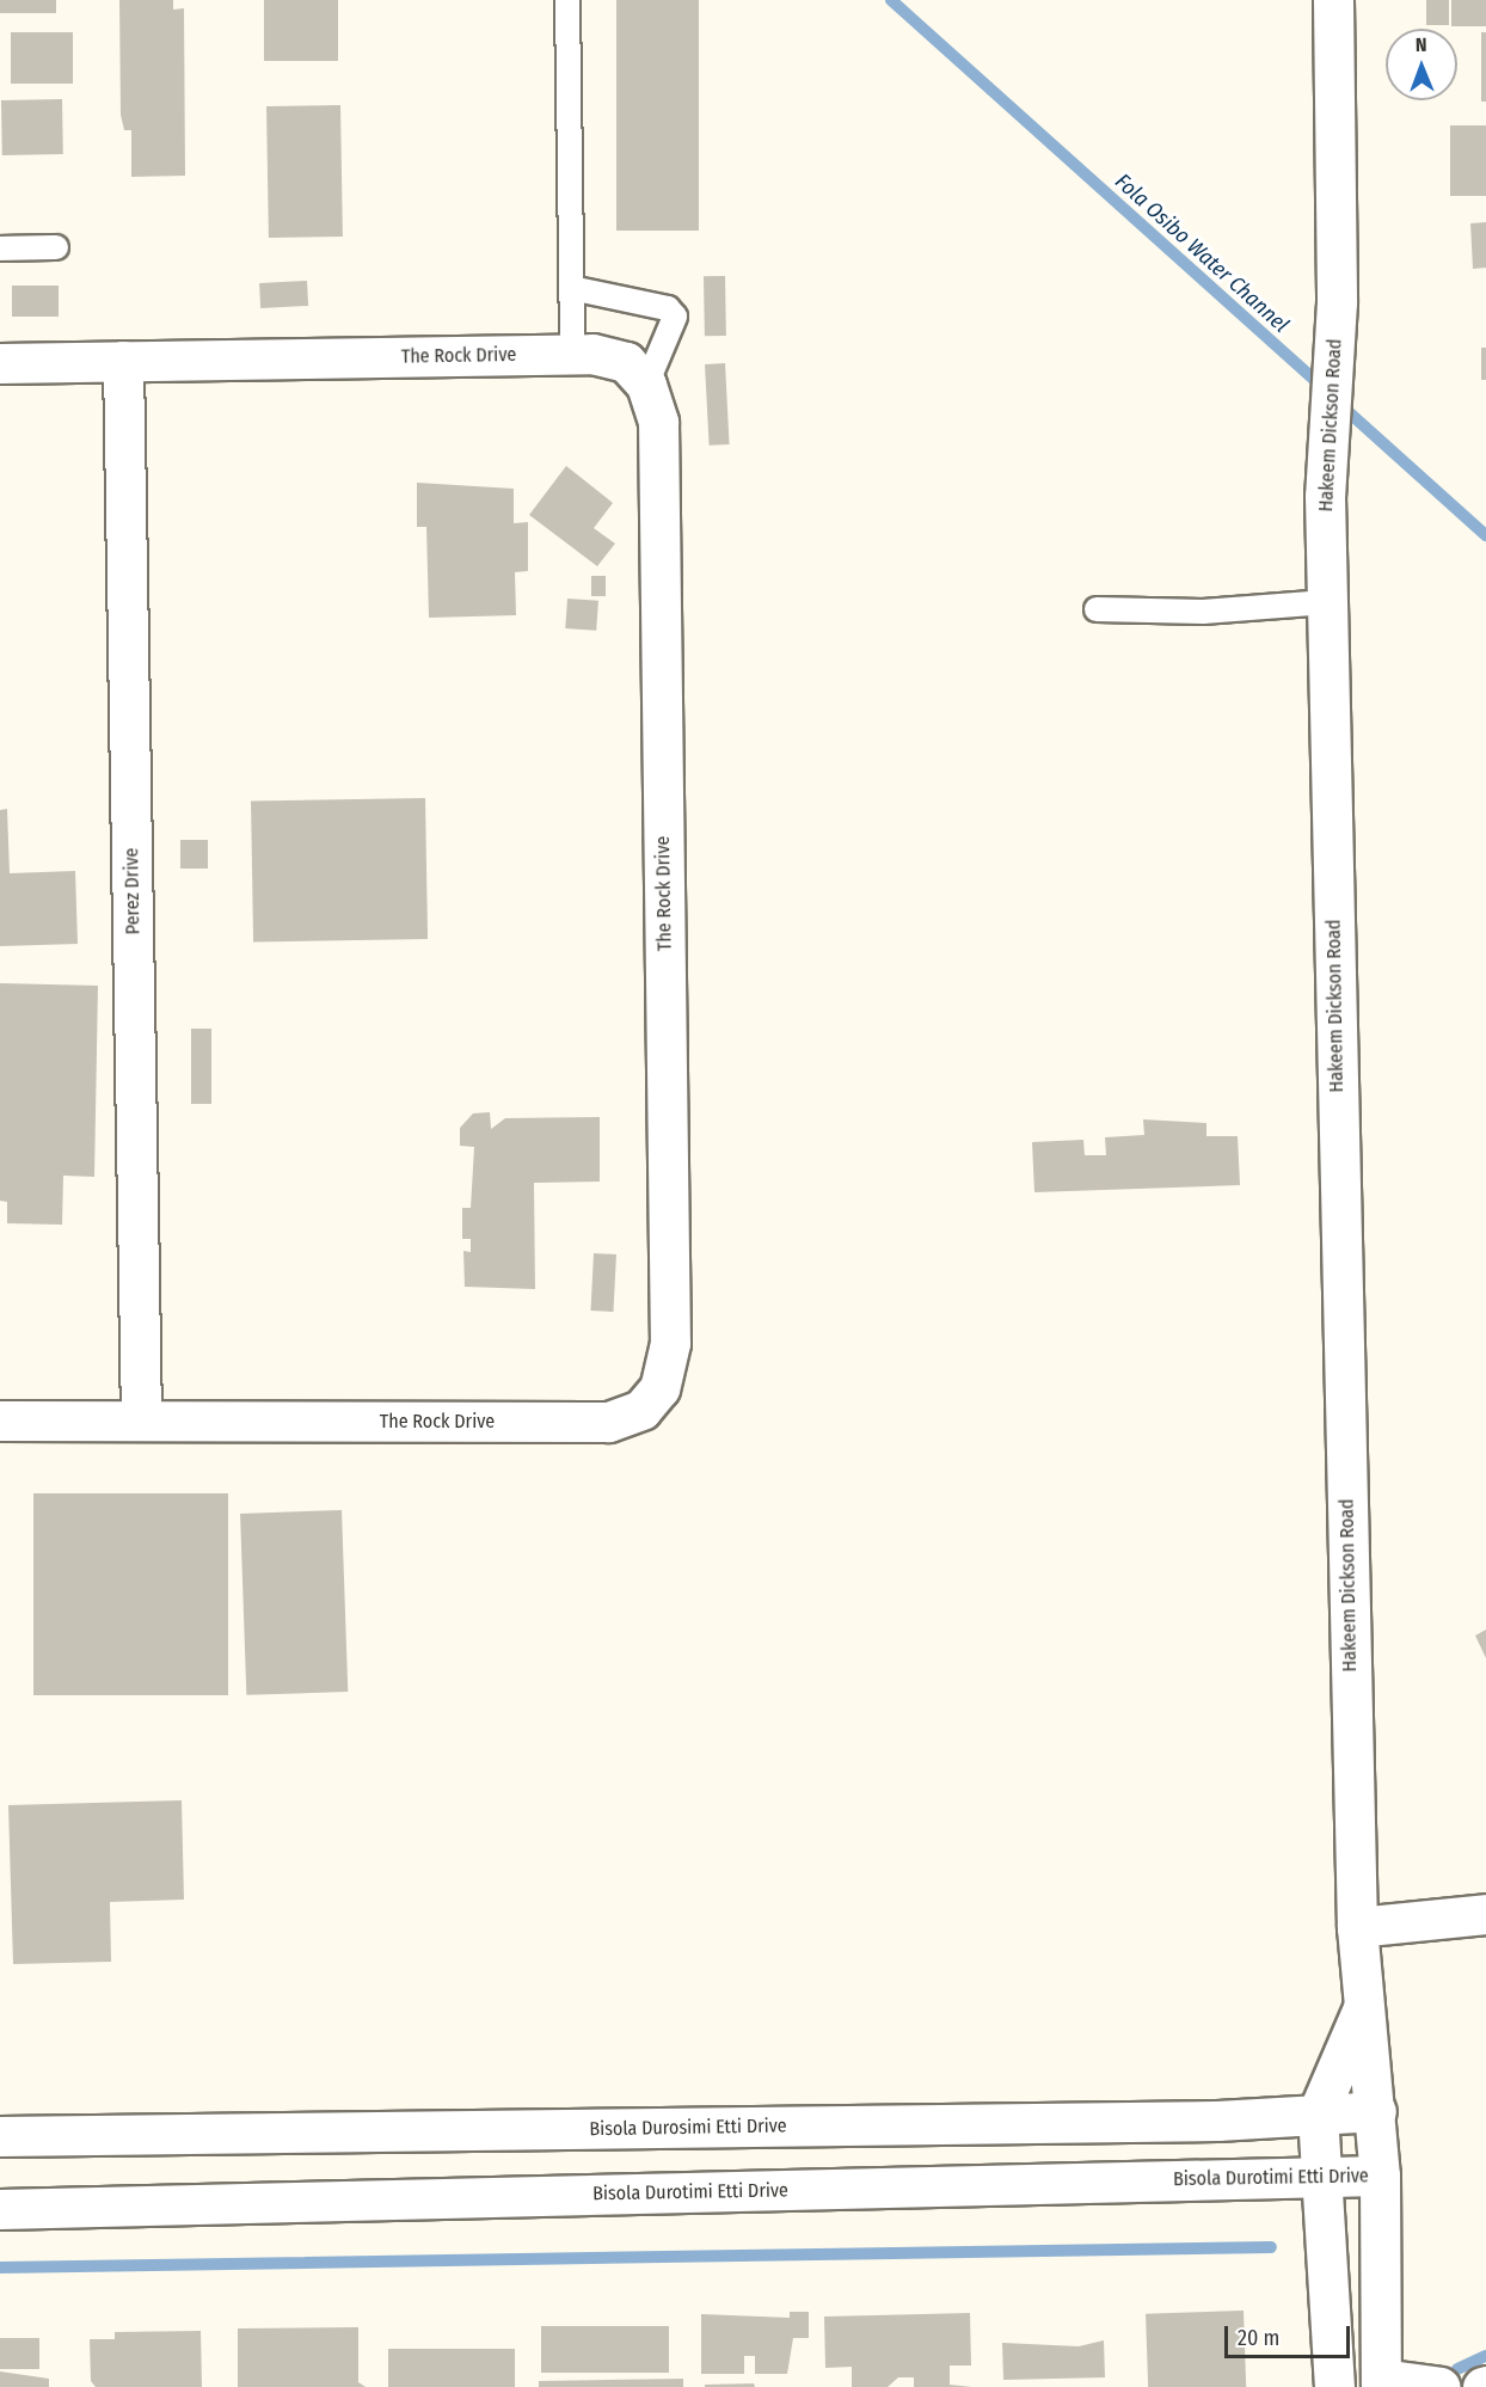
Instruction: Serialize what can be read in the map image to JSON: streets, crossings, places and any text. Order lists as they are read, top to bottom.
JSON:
{
  "streets": {
    "street": [
      "The Rock Drive",
      "Hakeem Dickson Road",
      "Perez Drive",
      "Bisola Durosimi Etti Drive",
      "Bisola Durotimi Etti Drive"
    ]
  },
  "crossings": [
    ["The Rock Drive", "Perez Drive"],
    ["Hakeem Dickson Road", "Bisola Durosimi Etti Drive"],
    ["Hakeem Dickson Road", "Bisola Durotimi Etti Drive"]
  ],
  "water": ["Fola Osibo Water Channel"],
  "scale_bar": "20 m",
  "north": "top"
}
